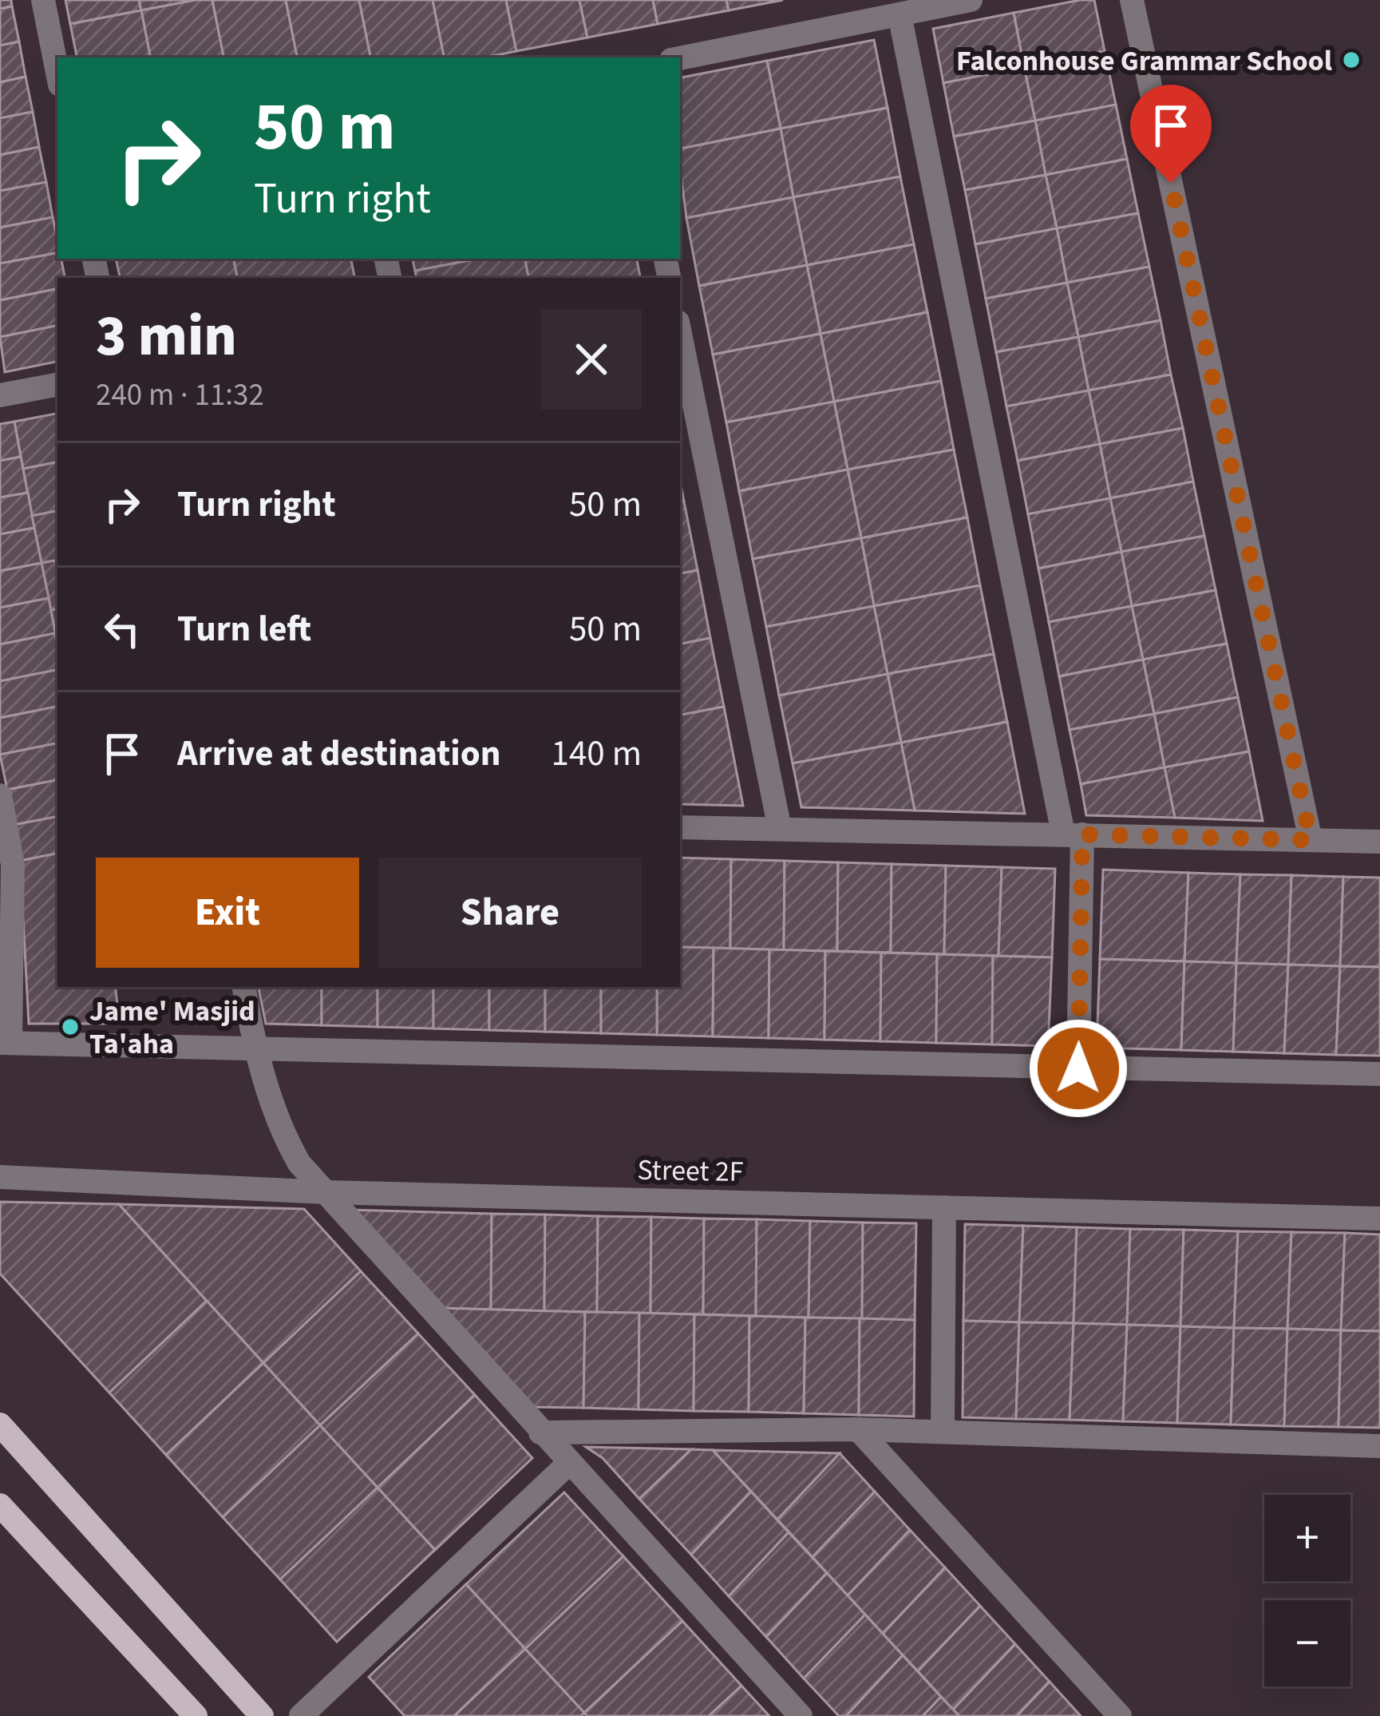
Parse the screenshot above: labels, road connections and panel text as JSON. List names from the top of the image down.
{
  "streets": {
    "street": ["Street 2F"]
  },
  "places": ["Falconhouse Grammar School", "Jame' Masjid Ta'aha"],
  "page": {
    "turn": ["50 m", "Turn right"],
    "heading": ["3 min", "240 m · 11:32"],
    "list": [
      {
        "name": "Turn right",
        "value": "50 m"
      },
      {
        "name": "Turn left",
        "value": "50 m"
      },
      {
        "name": "Arrive at destination",
        "value": "140 m"
      }
    ],
    "buttons": ["Exit", "Share"],
    "map_buttons": ["+", "−"]
  }
}
